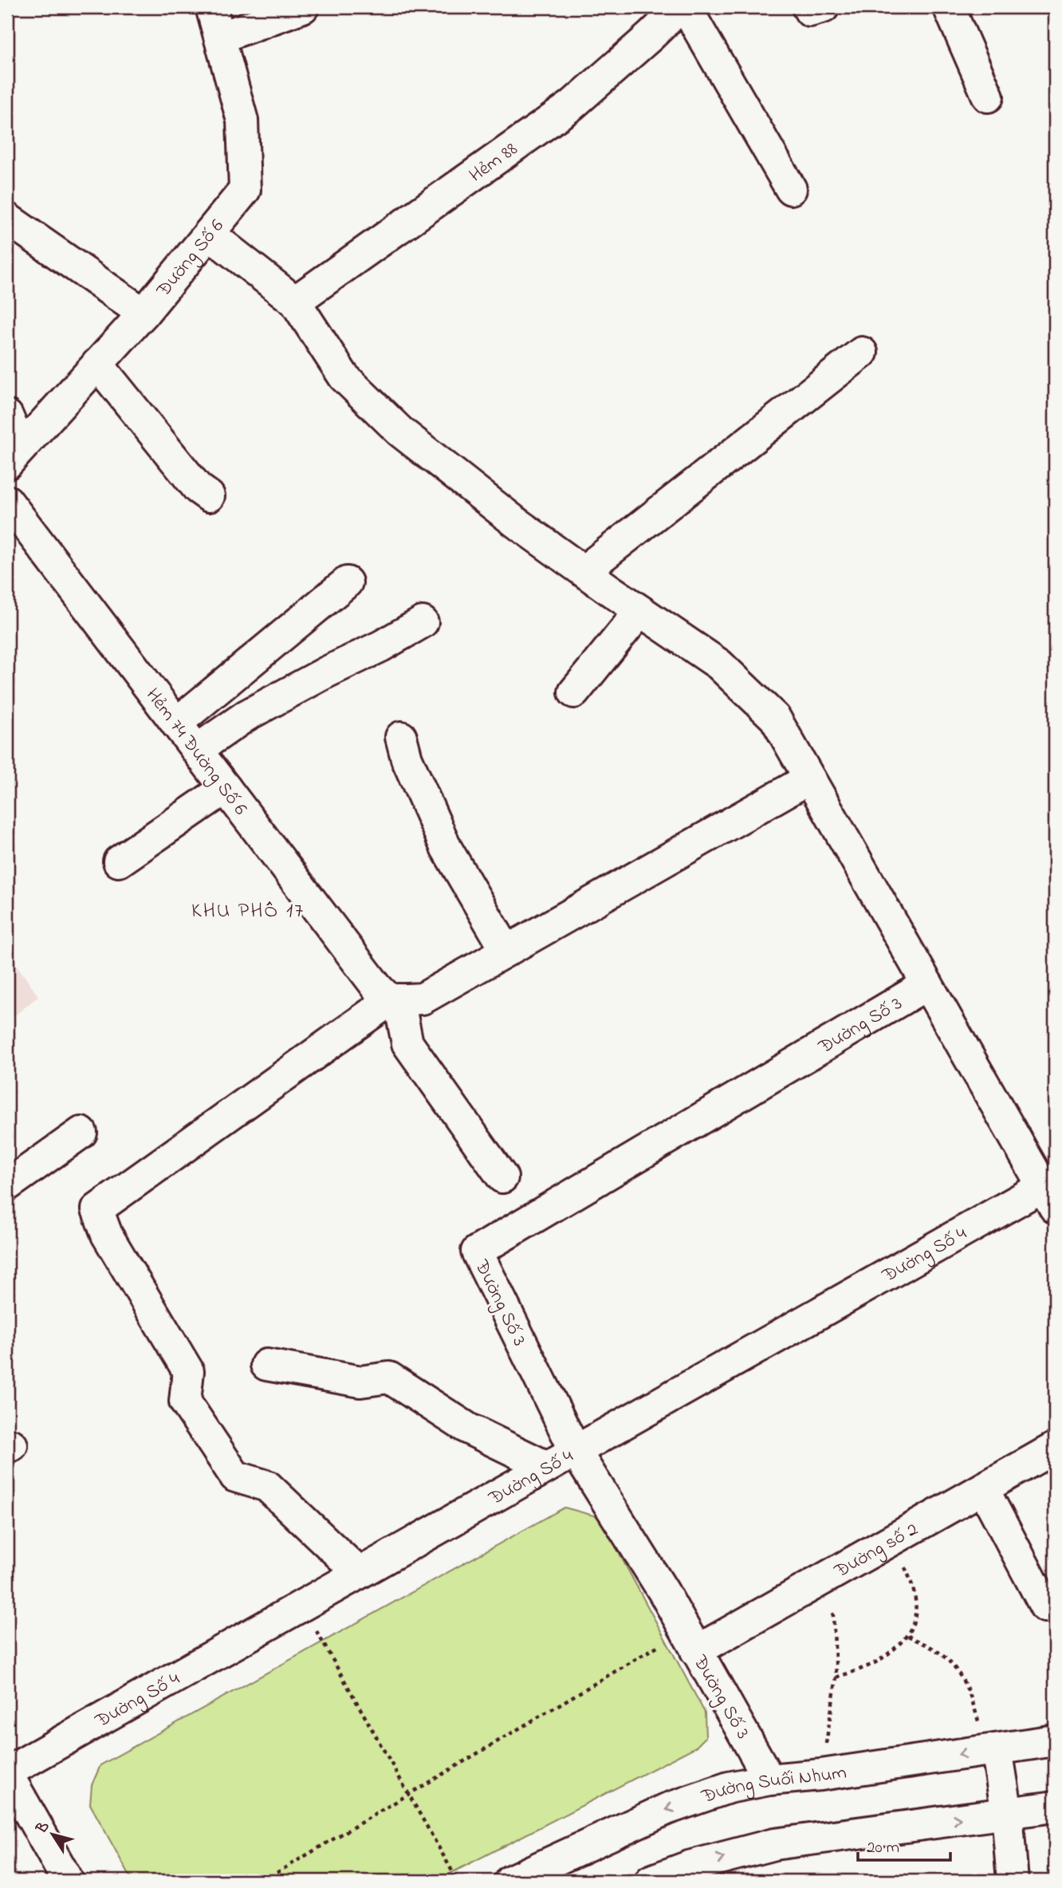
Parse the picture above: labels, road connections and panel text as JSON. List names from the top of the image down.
{
  "streets": {
    "street": [
      "Hẻm 88",
      "Đường Số 6",
      "Hẻm 74 Đường Số 6",
      "Đường Số 3",
      "Đường Số 4",
      "Đường số 2",
      "Đường Suối Nhum"
    ]
  },
  "crossings": [
    ["Đường Số 3", "Đường Số 4"],
    ["Đường Số 3", "Đường số 2"],
    ["Đường Số 3", "Đường Suối Nhum"]
  ],
  "districts": ["KHU PHỐ 17"],
  "scale_bar": "20 m",
  "north": "top left"
}
